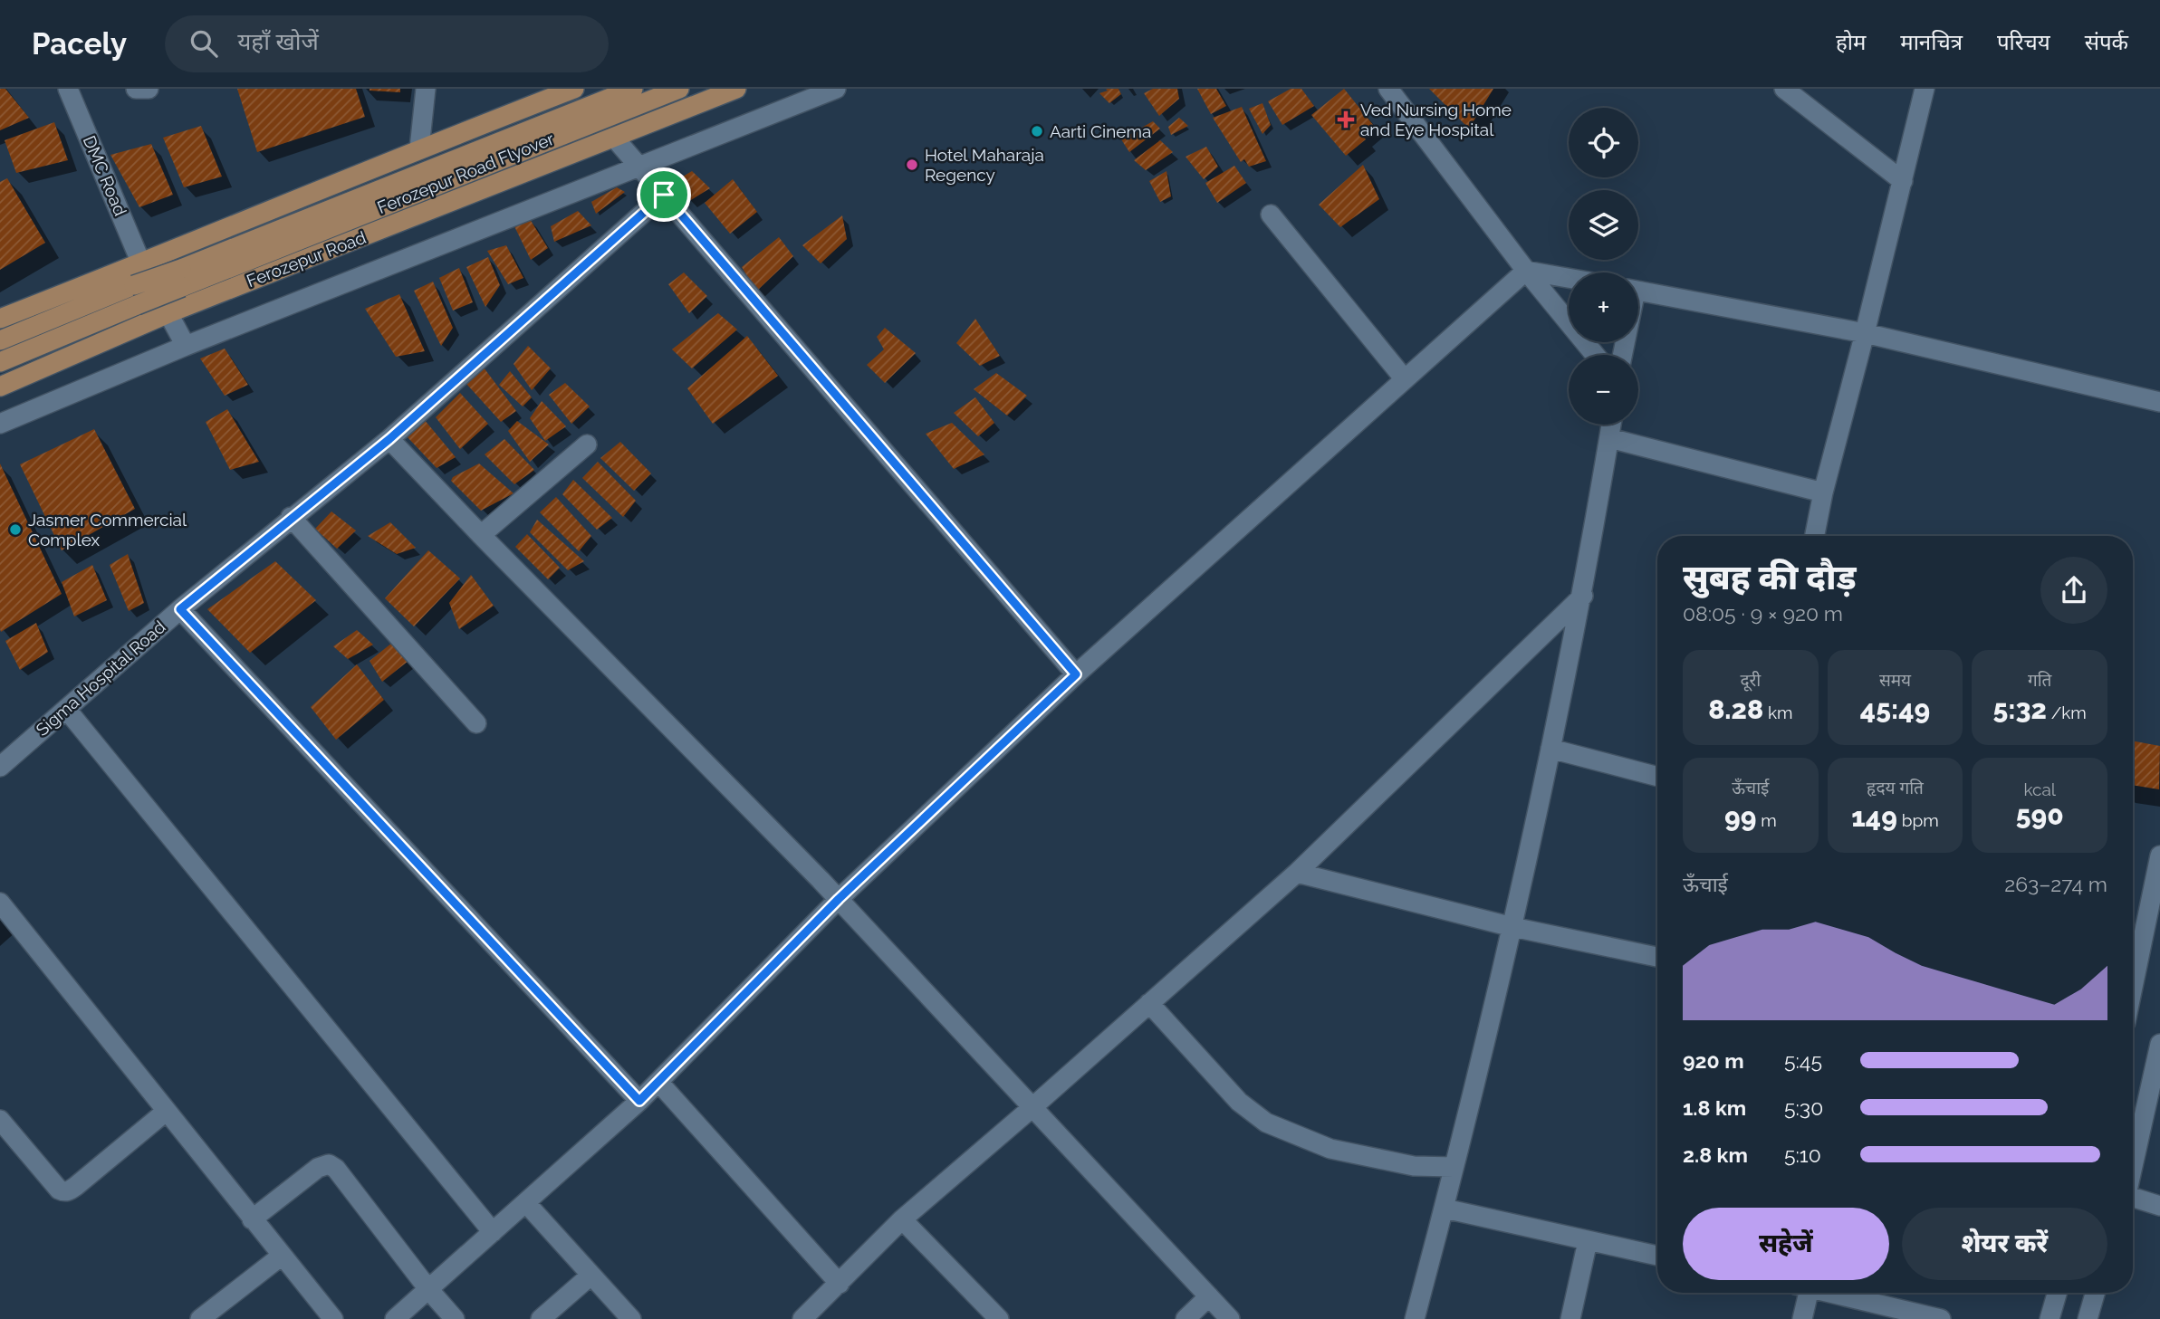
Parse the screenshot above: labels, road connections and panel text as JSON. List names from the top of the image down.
{
  "streets": {
    "main road": ["Ferozepur Road Flyover", "Ferozepur Road"],
    "street": ["DMC Road", "Sigma Hospital Road"]
  },
  "crossings": [
    ["DMC Road", "Ferozepur Road"]
  ],
  "places": {
    "health": ["Ved Nursing Home and Eye Hospital"],
    "other": ["Aarti Cinema", "Hotel Maharaja Regency", "Jasmer Commercial Complex"]
  },
  "page": {
    "header": "Pacely",
    "search": "यहाँ खोजें",
    "nav": [
      "होम",
      "मानचित्र",
      "परिचय",
      "संपर्क"
    ],
    "map_buttons": ["+", "−"],
    "heading": ["सुबह की दौड़", "08:05 · 9 × 920 m"],
    "stats": [
      ["दूरी", "8.28 km"],
      ["समय", "45:49"],
      ["गति", "5:32 /km"],
      ["ऊँचाई", "99 m"],
      ["हृदय गति", "149 bpm"],
      ["kcal", "590"]
    ],
    "chart": ["ऊँचाई", "263–274 m"],
    "list": [
      {
        "name": "920 m",
        "note": "5:45"
      },
      {
        "name": "1.8 km",
        "note": "5:30"
      },
      {
        "name": "2.8 km",
        "note": "5:10"
      }
    ],
    "buttons": ["सहेजें", "शेयर करें"]
  }
}
